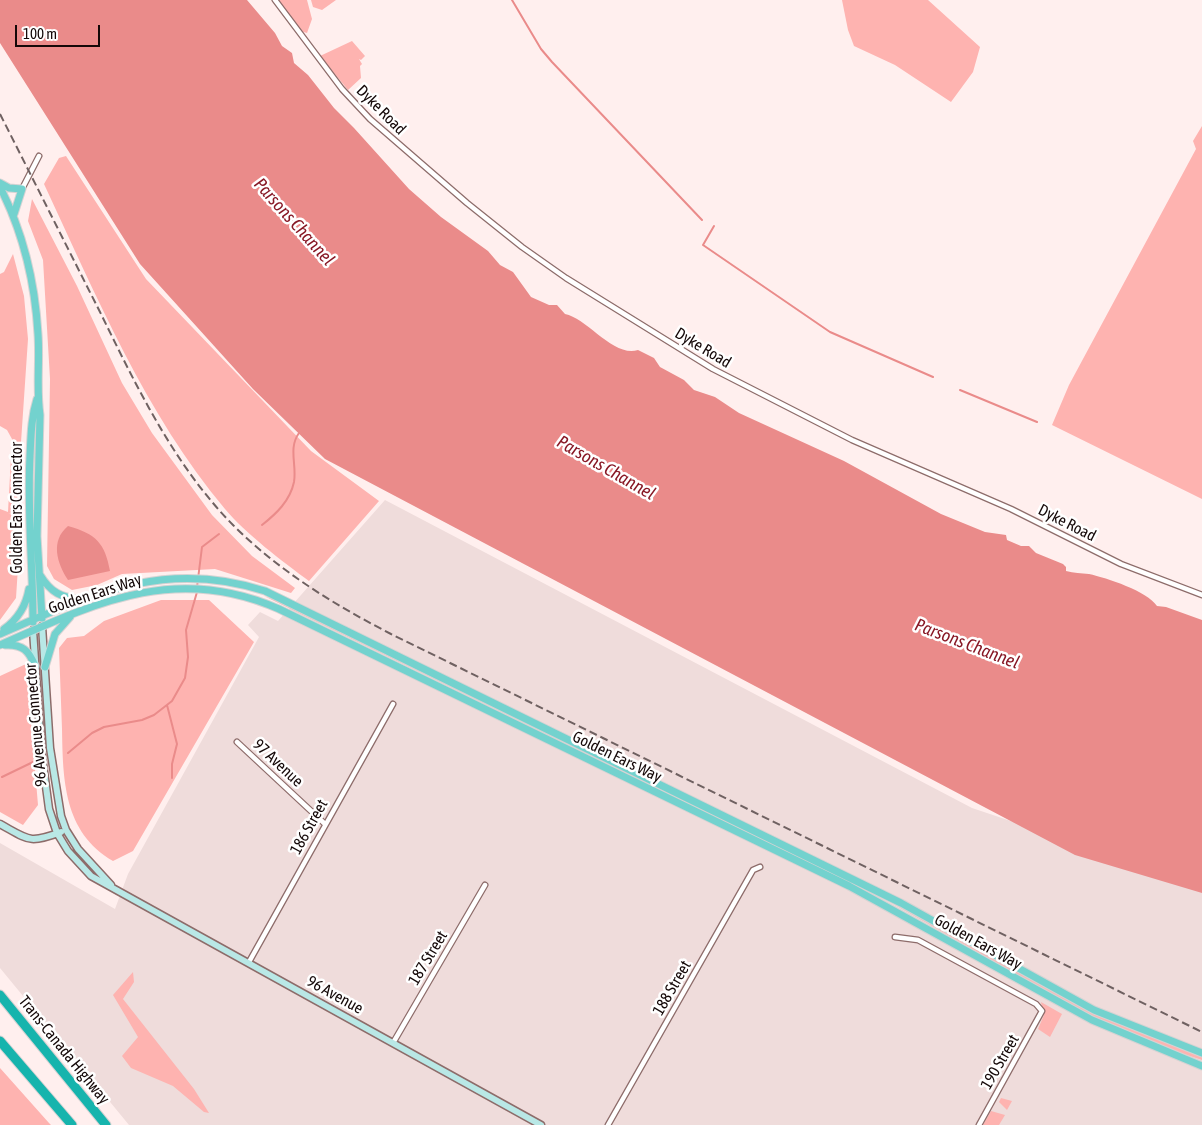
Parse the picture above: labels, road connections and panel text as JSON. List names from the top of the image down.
{
  "streets": {
    "highway": ["Trans-Canada Highway"],
    "main road": [
      "Golden Ears Connector",
      "Golden Ears Way",
      "96 Avenue Connector",
      "96 Avenue"
    ],
    "street": [
      "Dyke Road",
      "97 Avenue",
      "186 Street",
      "187 Street",
      "188 Street",
      "190 Street"
    ]
  },
  "crossings": [
    ["Golden Ears Connector", "Golden Ears Way"],
    ["Golden Ears Connector", "96 Avenue Connector"],
    ["Golden Ears Way", "96 Avenue Connector"],
    ["96 Avenue Connector", "96 Avenue"],
    ["97 Avenue", "186 Street"],
    ["186 Street", "96 Avenue"],
    ["187 Street", "96 Avenue"]
  ],
  "water": ["Parsons Channel"],
  "scale_bar": "100 m"
}
